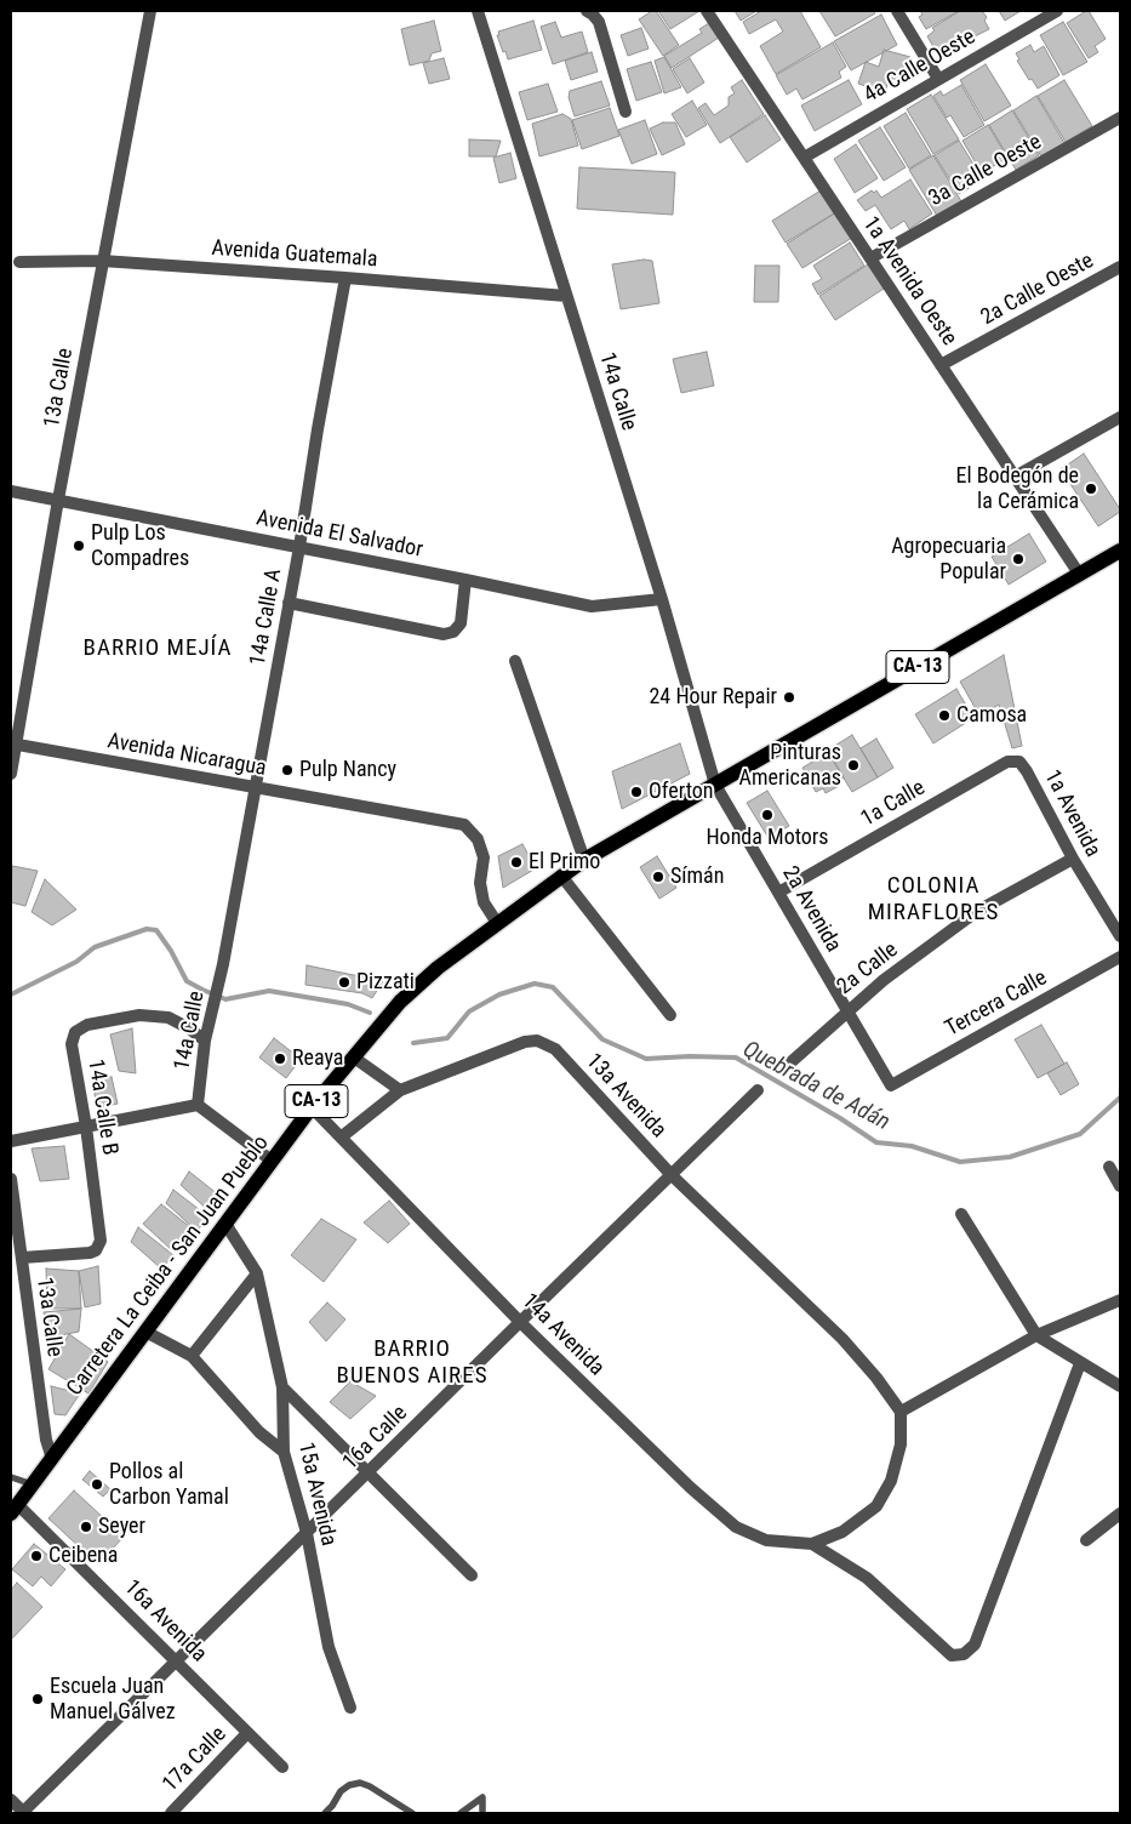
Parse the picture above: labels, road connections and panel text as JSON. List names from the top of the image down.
{
  "streets": {
    "main road": ["CA-13", "Carretera La Ceiba - San Juan Pueblo"],
    "street": [
      "4a Calle Oeste",
      "3a Calle Oeste",
      "Avenida Guatemala",
      "1a Avenida Oeste",
      "2a Calle Oeste",
      "13a Calle",
      "14a Calle",
      "Avenida El Salvador",
      "14a Calle A",
      "Avenida Nicaragua",
      "1a Calle",
      "1a Avenida",
      "2a Avenida",
      "2a Calle",
      "Tercera Calle",
      "13a Avenida",
      "14a Calle B",
      "14a Avenida",
      "16a Calle",
      "15a Avenida",
      "16a Avenida",
      "17a Calle"
    ]
  },
  "crossings": [
    ["4a Calle Oeste", "1a Avenida Oeste"],
    ["3a Calle Oeste", "1a Avenida Oeste"],
    ["Avenida Guatemala", "13a Calle"],
    ["Avenida Guatemala", "14a Calle"],
    ["Avenida Guatemala", "14a Calle A"],
    ["1a Avenida Oeste", "2a Calle Oeste"],
    ["1a Avenida Oeste", "Carretera La Ceiba - San Juan Pueblo"],
    ["13a Calle", "Avenida El Salvador"],
    ["13a Calle", "Avenida Nicaragua"],
    ["13a Calle", "14a Calle B"],
    ["13a Calle", "Carretera La Ceiba - San Juan Pueblo"],
    ["14a Calle", "Avenida El Salvador"],
    ["14a Calle", "14a Calle A"],
    ["14a Calle", "2a Avenida"],
    ["14a Calle", "14a Calle B"],
    ["14a Calle", "Carretera La Ceiba - San Juan Pueblo"],
    ["Avenida El Salvador", "14a Calle A"],
    ["14a Calle A", "Avenida Nicaragua"],
    ["Avenida Nicaragua", "Carretera La Ceiba - San Juan Pueblo"],
    ["1a Calle", "1a Avenida"],
    ["1a Calle", "2a Avenida"],
    ["1a Avenida", "2a Calle"],
    ["2a Avenida", "2a Calle"],
    ["2a Avenida", "Tercera Calle"],
    ["2a Avenida", "Carretera La Ceiba - San Juan Pueblo"],
    ["13a Avenida", "14a Avenida"],
    ["13a Avenida", "16a Calle"],
    ["Carretera La Ceiba - San Juan Pueblo", "14a Avenida"],
    ["Carretera La Ceiba - San Juan Pueblo", "15a Avenida"],
    ["Carretera La Ceiba - San Juan Pueblo", "16a Avenida"],
    ["14a Avenida", "16a Calle"],
    ["16a Calle", "15a Avenida"],
    ["16a Calle", "16a Avenida"],
    ["16a Avenida", "17a Calle"]
  ],
  "districts": ["BARRIO MEJÍA", "COLONIA MIRAFLORES", "BARRIO BUENOS AIRES"],
  "water": ["Quebrada de Adán"],
  "places": [
    "El Bodegón de la Cerámica",
    "Pulp Los Compadres",
    "Agropecuaria Popular",
    "24 Hour Repair",
    "Camosa",
    "Pinturas Americanas",
    "Pulp Nancy",
    "Oferton",
    "Honda Motors",
    "El Primo",
    "Símán",
    "Pizzati",
    "Reaya",
    "Pollos al Carbon Yamal",
    "Seyer",
    "Ceibena",
    "Escuela Juan Manuel Gálvez"
  ]
}
